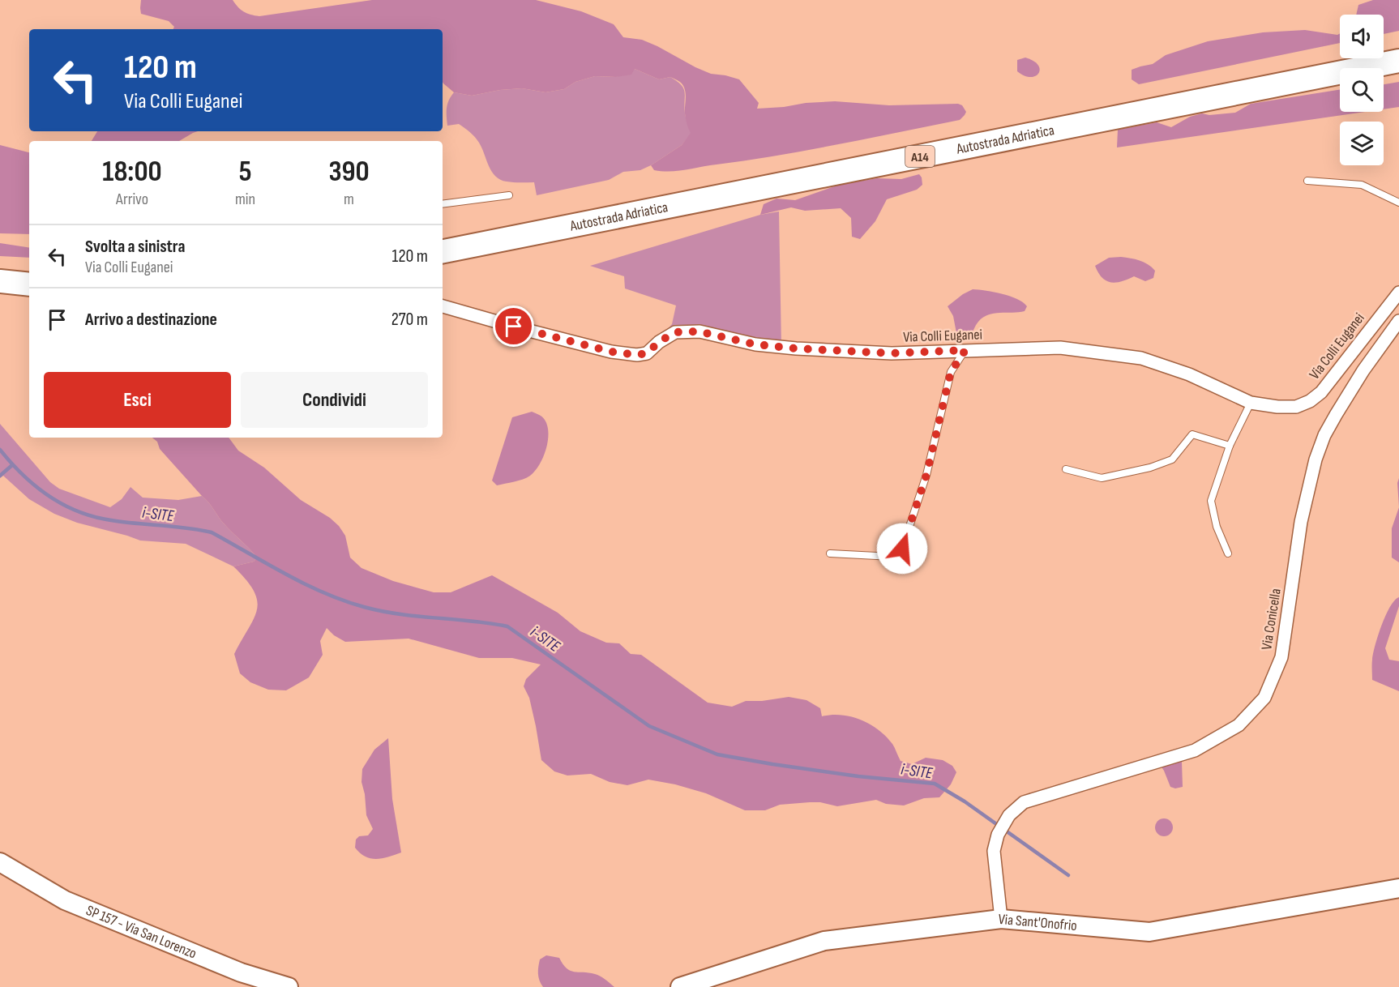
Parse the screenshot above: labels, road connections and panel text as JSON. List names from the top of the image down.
{
  "streets": {
    "highway": ["Autostrada Adriatica", "A14"],
    "street": [
      "Via Colli Euganei",
      "Via Conicella",
      "Via Sant'Onofrio",
      "SP 157 - Via San Lorenzo"
    ]
  },
  "crossings": [
    ["Via Conicella", "Via Sant'Onofrio"]
  ],
  "water": ["i-SITE"],
  "page": {
    "turn": ["120 m", "Via Colli Euganei"],
    "eta": [
      "18:00",
      "Arrivo",
      "5",
      "min",
      "390",
      "m"
    ],
    "list": [
      {
        "name": "Svolta a sinistra",
        "note": "Via Colli Euganei",
        "value": "120 m"
      },
      {
        "name": "Arrivo a destinazione",
        "value": "270 m"
      }
    ],
    "buttons": ["Esci", "Condividi"]
  }
}
